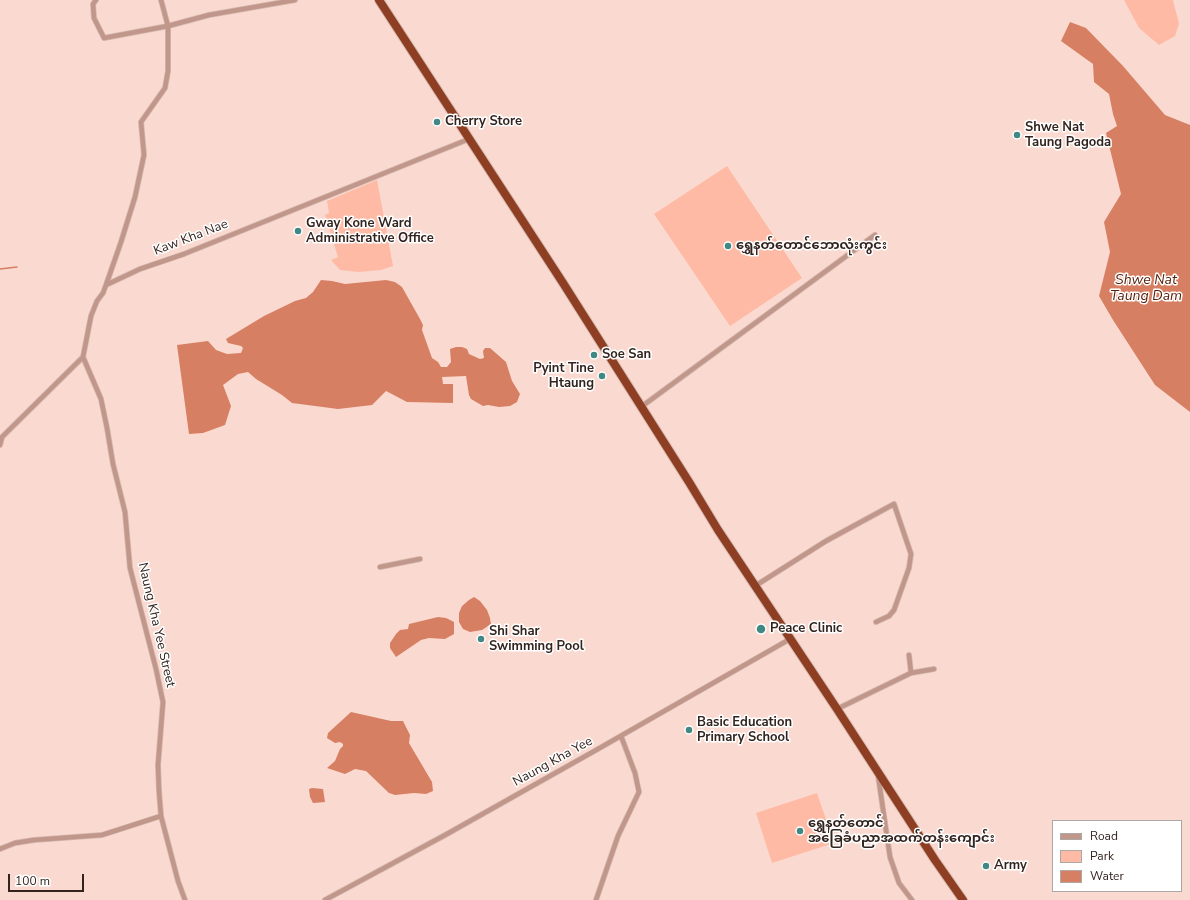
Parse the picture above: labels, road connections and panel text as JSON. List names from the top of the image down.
{
  "streets": {
    "street": ["Kaw Kha Nae", "Naung Kha Yee Street", "Naung Kha Yee"]
  },
  "water": ["Shwe Nat Taung Dam"],
  "places": [
    "Cherry Store",
    "Shwe Nat Taung Pagoda",
    "Gway Kone Ward Administrative Office",
    "ရွှေနတ်တောင်ဘောလုံးကွင်း",
    "Soe San",
    "Pyint Tine Htaung",
    "Peace Clinic",
    "Shi Shar Swimming Pool",
    "Basic Education Primary School",
    "ရွှေနတ်တောင် အခြေခံပညာအထက်တန်းကျောင်း",
    "Army"
  ],
  "legend": ["Road", "Park", "Water"],
  "scale_bar": "100 m"
}
